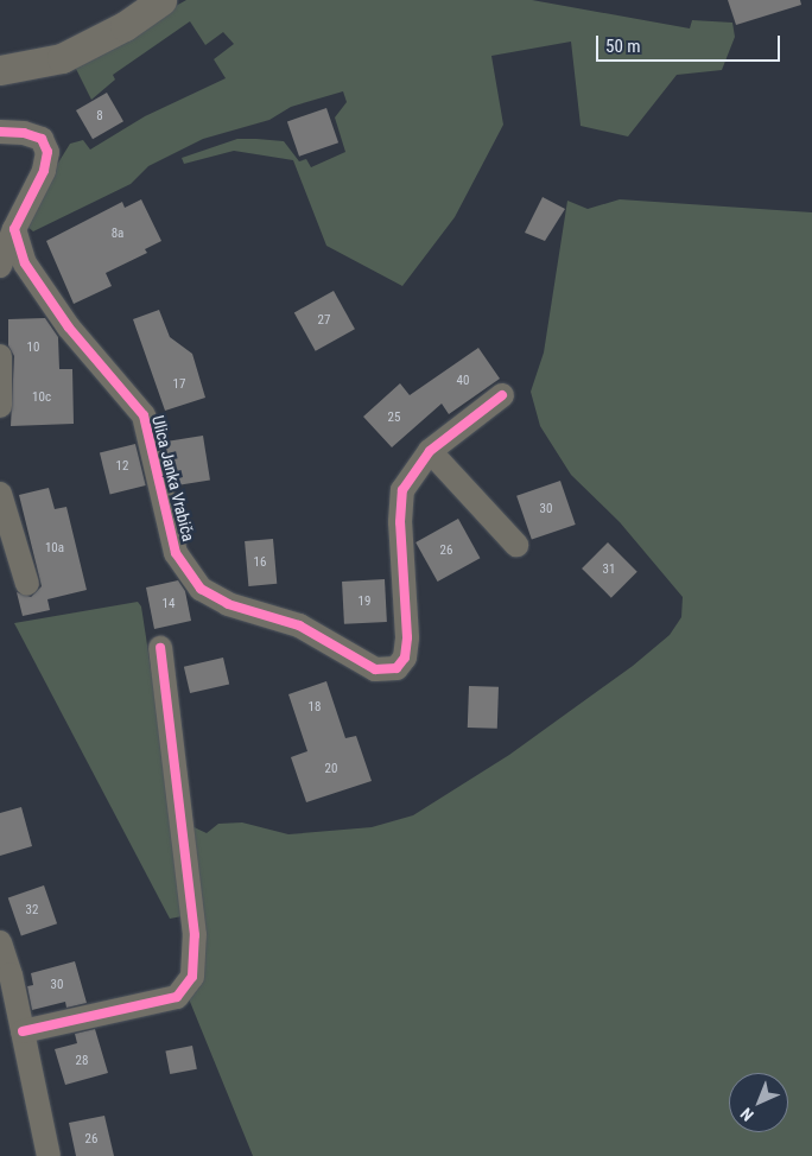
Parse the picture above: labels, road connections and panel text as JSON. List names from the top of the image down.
{
  "streets": {
    "street": ["Ulica Janka Vrabiča"]
  },
  "house_numbers": [
    "8",
    "8a",
    "27",
    "10",
    "40",
    "17",
    "10c",
    "25",
    "12",
    "30",
    "10a",
    "26",
    "16",
    "31",
    "19",
    "14",
    "18",
    "20",
    "32",
    "30",
    "28",
    "26"
  ],
  "scale_bar": "50 m",
  "north": "bottom left"
}
